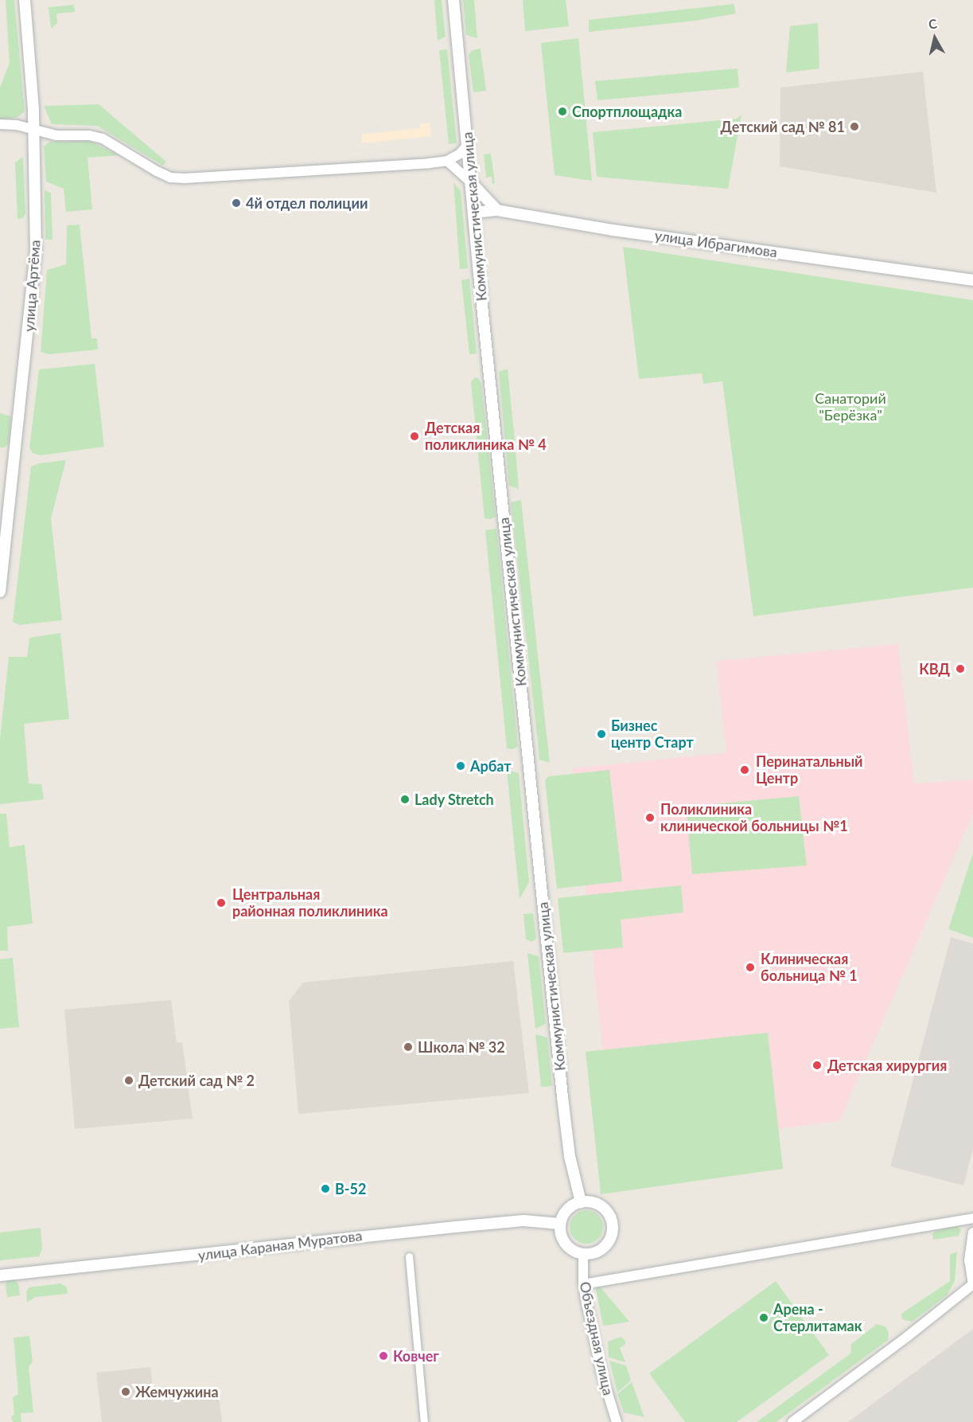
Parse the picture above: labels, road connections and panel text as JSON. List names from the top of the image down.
{
  "streets": {
    "main road": [
      "Коммунистическая улица",
      "улица Ибрагимова",
      "улица Артёма",
      "улица Караная Муратова"
    ],
    "street": ["Объездная улица"]
  },
  "crossings": [
    ["Коммунистическая улица", "улица Ибрагимова"],
    ["Коммунистическая улица", "улица Караная Муратова"],
    ["Коммунистическая улица", "Объездная улица"],
    ["улица Караная Муратова", "Объездная улица"]
  ],
  "parks": ["Санаторий \"Берёзка\""],
  "places": [
    "Спортплощадка",
    "Детский сад № 81",
    "4й отдел полиции",
    "Детская поликлиника № 4",
    "КВД",
    "Бизнес центр Старт",
    "Арбат",
    "Перинатальный Центр",
    "Lady Stretch",
    "Поликлиника клинической больницы №1",
    "Центральная районная поликлиника",
    "Клиническая больница № 1",
    "Школа № 32",
    "Детская хирургия",
    "Детский сад № 2",
    "B-52",
    "Арена - Стерлитамак",
    "Ковчег",
    "Жемчужина"
  ],
  "north": "top"
}
